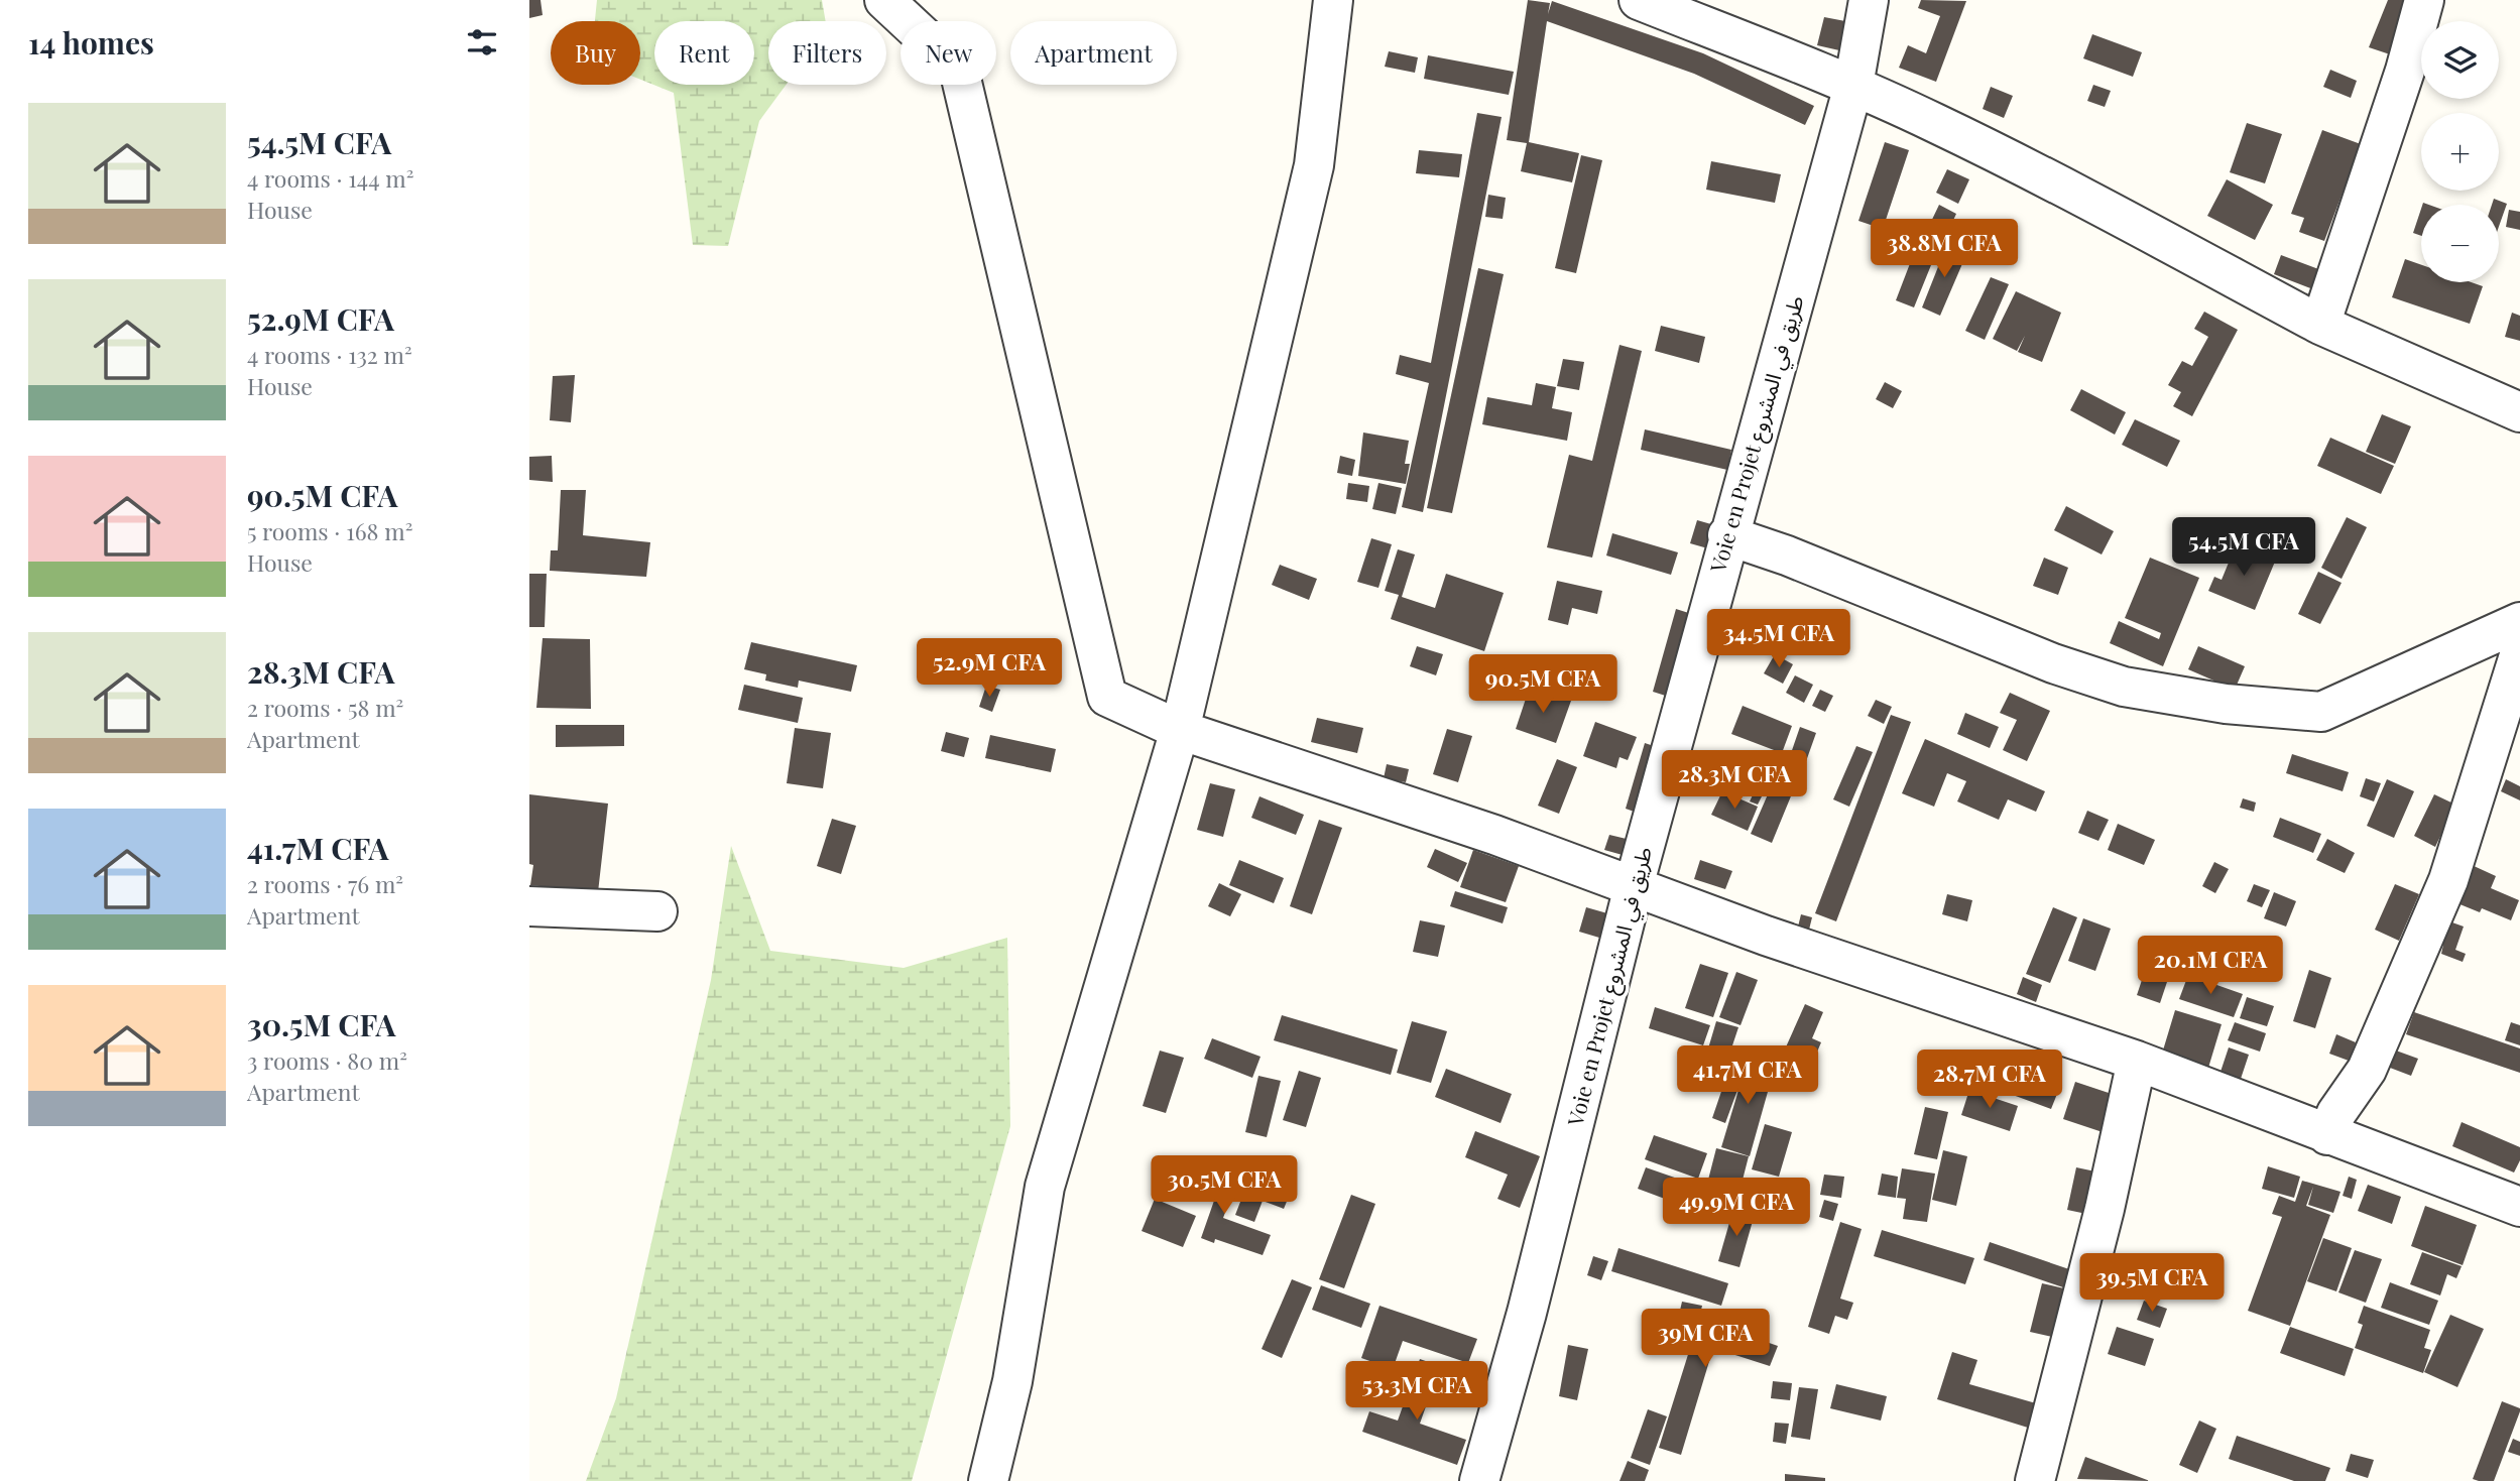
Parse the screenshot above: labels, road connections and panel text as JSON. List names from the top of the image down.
{
  "streets": {
    "street": ["Voie en Projet طريق في المشروع"]
  },
  "page": {
    "heading": "14 homes",
    "map_buttons": ["+", "−"],
    "chip": [
      "Buy",
      "Rent",
      "Filters",
      "New",
      "Apartment"
    ],
    "list": [
      {
        "name": "54.5M CFA",
        "note": "4 rooms · 144 m² · House"
      },
      {
        "name": "52.9M CFA",
        "note": "4 rooms · 132 m² · House"
      },
      {
        "name": "90.5M CFA",
        "note": "5 rooms · 168 m² · House"
      },
      {
        "name": "28.3M CFA",
        "note": "2 rooms · 58 m² · Apartment"
      },
      {
        "name": "41.7M CFA",
        "note": "2 rooms · 76 m² · Apartment"
      },
      {
        "name": "30.5M CFA",
        "note": "3 rooms · 80 m² · Apartment"
      }
    ],
    "price": [
      "38.8M CFA",
      "54.5M CFA",
      "34.5M CFA",
      "52.9M CFA",
      "90.5M CFA",
      "28.3M CFA",
      "20.1M CFA",
      "41.7M CFA",
      "28.7M CFA",
      "30.5M CFA",
      "49.9M CFA",
      "39.5M CFA",
      "39M CFA",
      "53.3M CFA"
    ]
  }
}
